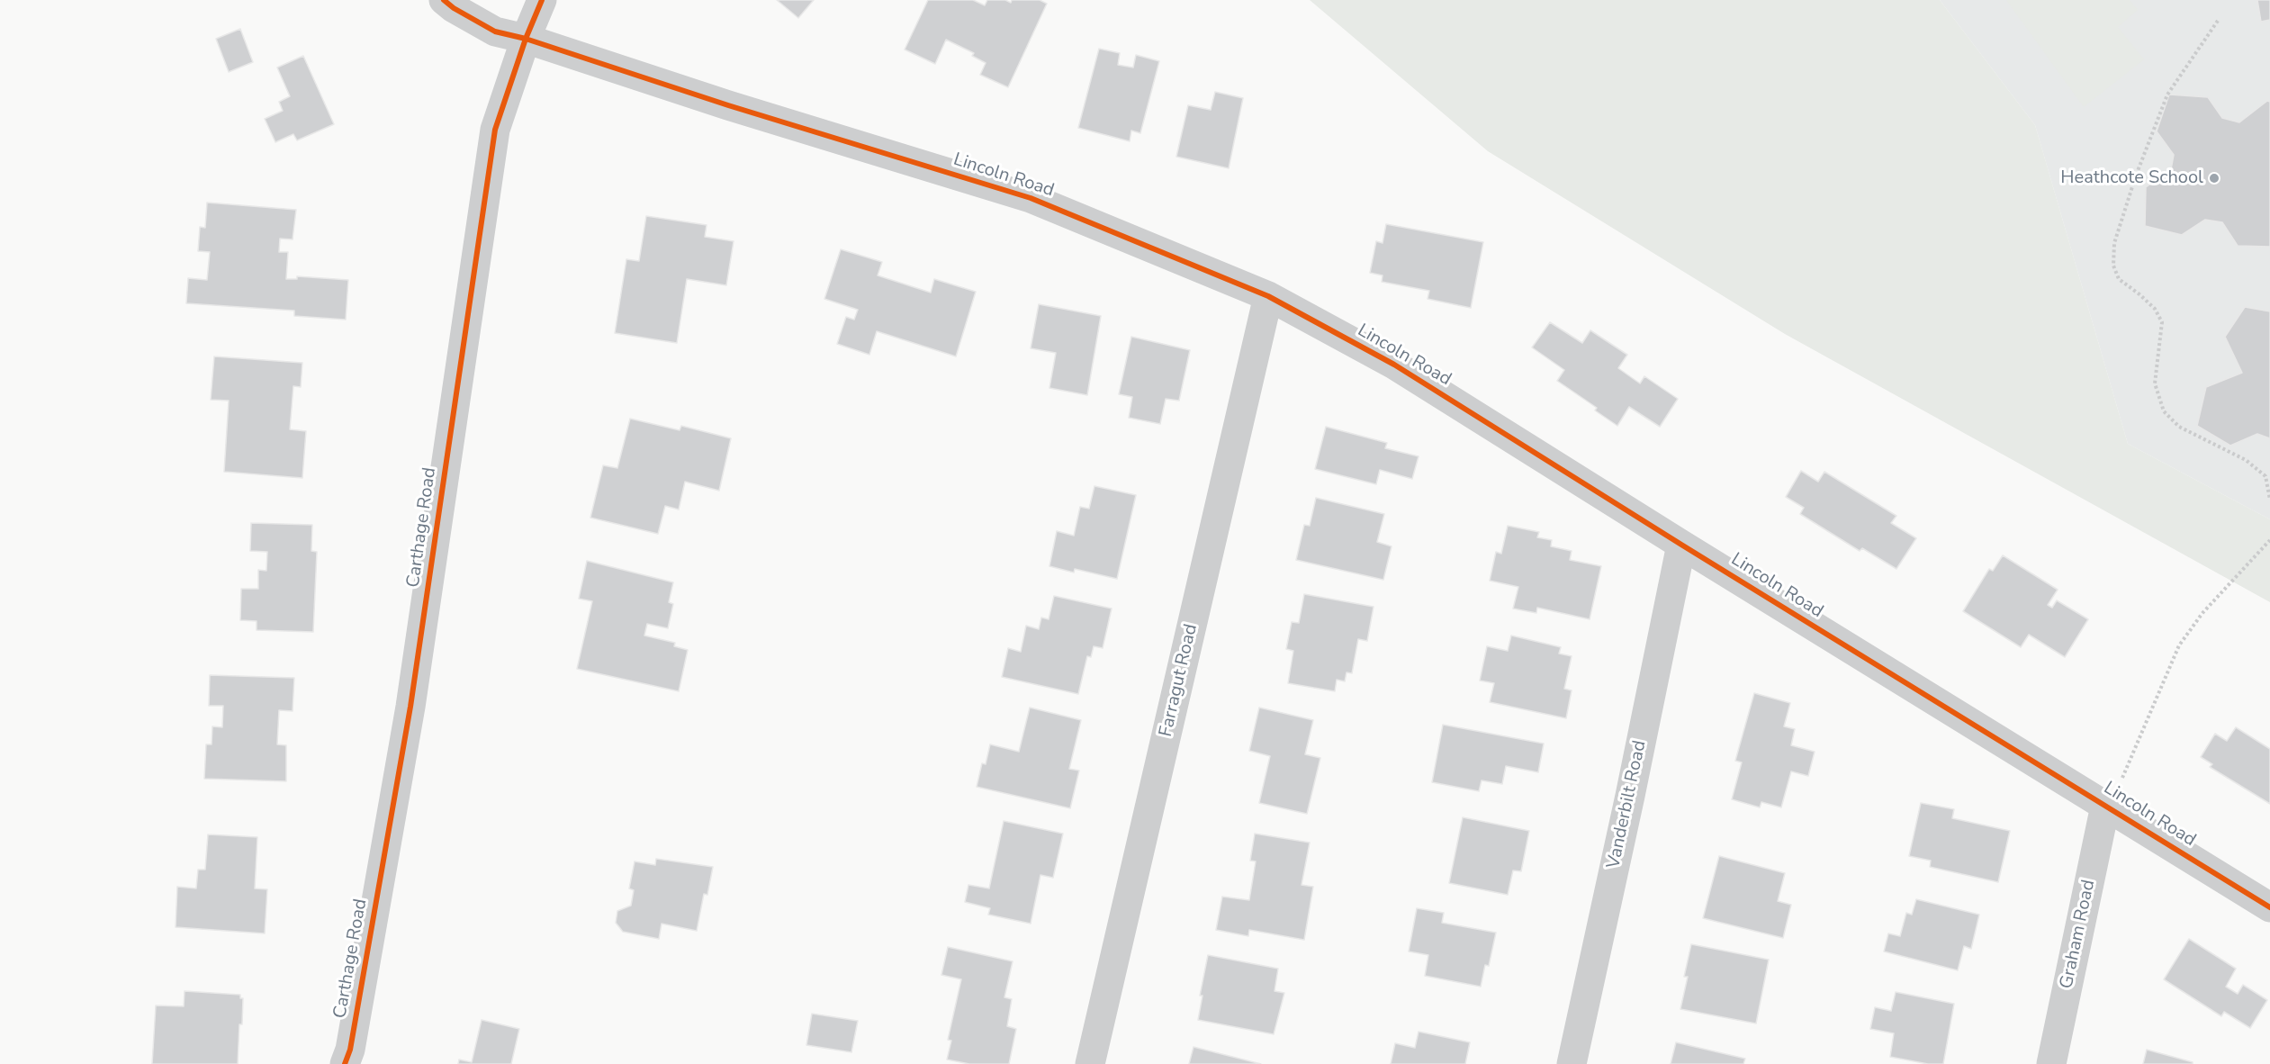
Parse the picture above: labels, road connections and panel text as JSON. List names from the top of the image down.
{
  "streets": {
    "street": [
      "Lincoln Road",
      "Carthage Road",
      "Farragut Road",
      "Vanderbilt Road",
      "Graham Road"
    ]
  },
  "crossings": [
    ["Lincoln Road", "Carthage Road"],
    ["Lincoln Road", "Farragut Road"],
    ["Lincoln Road", "Vanderbilt Road"],
    ["Lincoln Road", "Graham Road"]
  ],
  "places": ["Heathcote School"]
}
